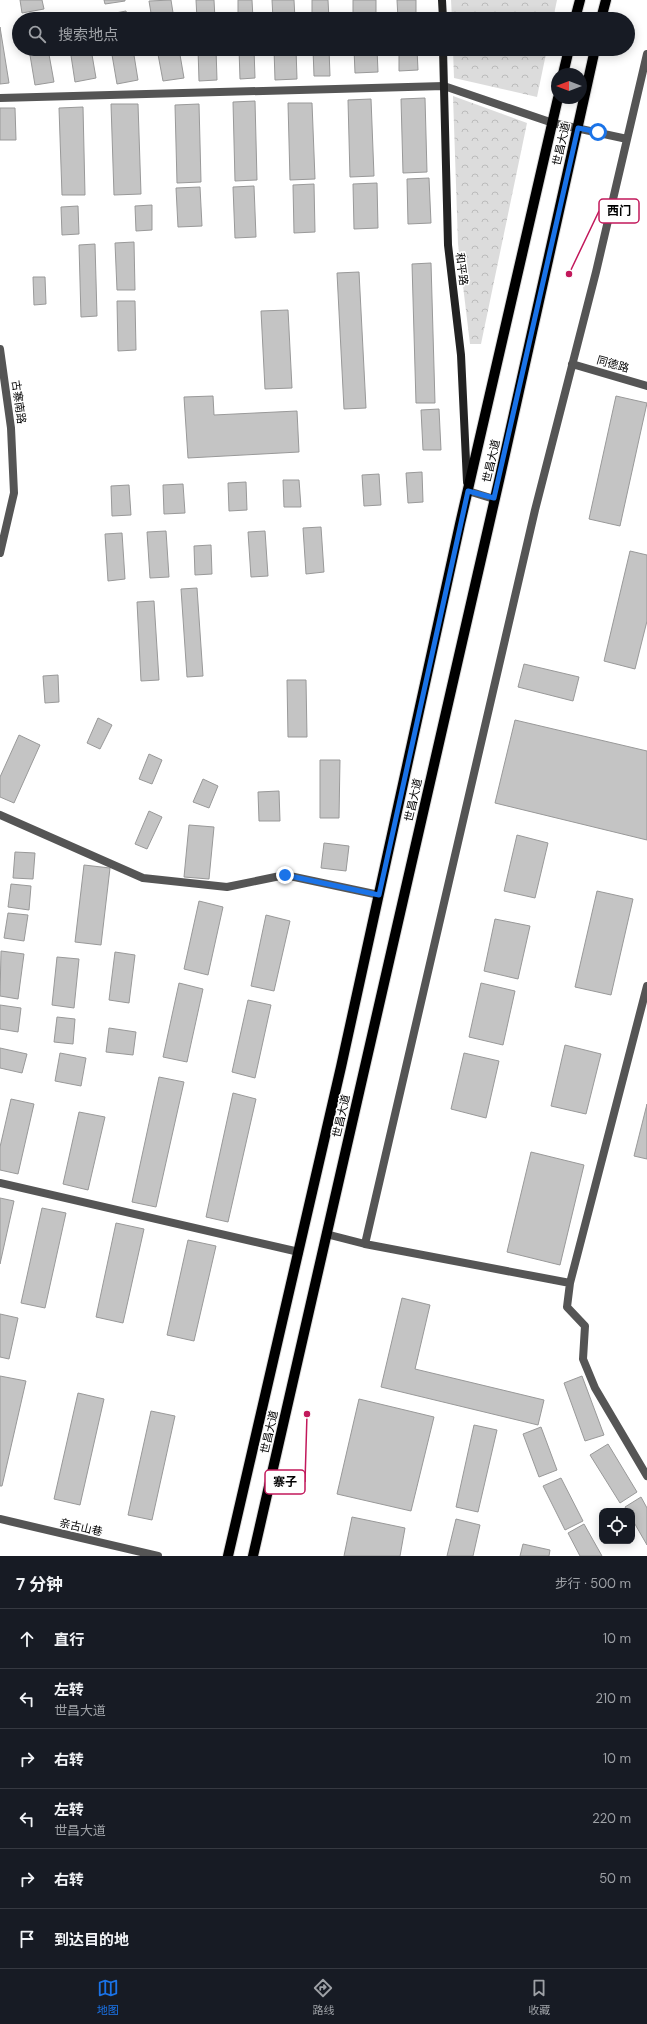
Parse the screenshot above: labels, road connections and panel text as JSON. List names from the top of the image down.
{
  "streets": {
    "main road": ["世昌大道"],
    "street": [
      "和平路",
      "同德路",
      "古寨南路",
      "亲古山巷"
    ]
  },
  "crossings": [
    ["世昌大道", "和平路"]
  ],
  "places": ["西门", "寨子"],
  "north": "left",
  "page": {
    "search": "搜索地点",
    "heading": ["7 分钟", "步行 · 500 m"],
    "list": [
      ["直行", "10 m"],
      ["左转", "世昌大道", "210 m"],
      ["右转", "10 m"],
      ["左转", "世昌大道", "220 m"],
      ["右转", "50 m"],
      "到达目的地"
    ],
    "nav": ["地图", "路线", "收藏"]
  }
}
